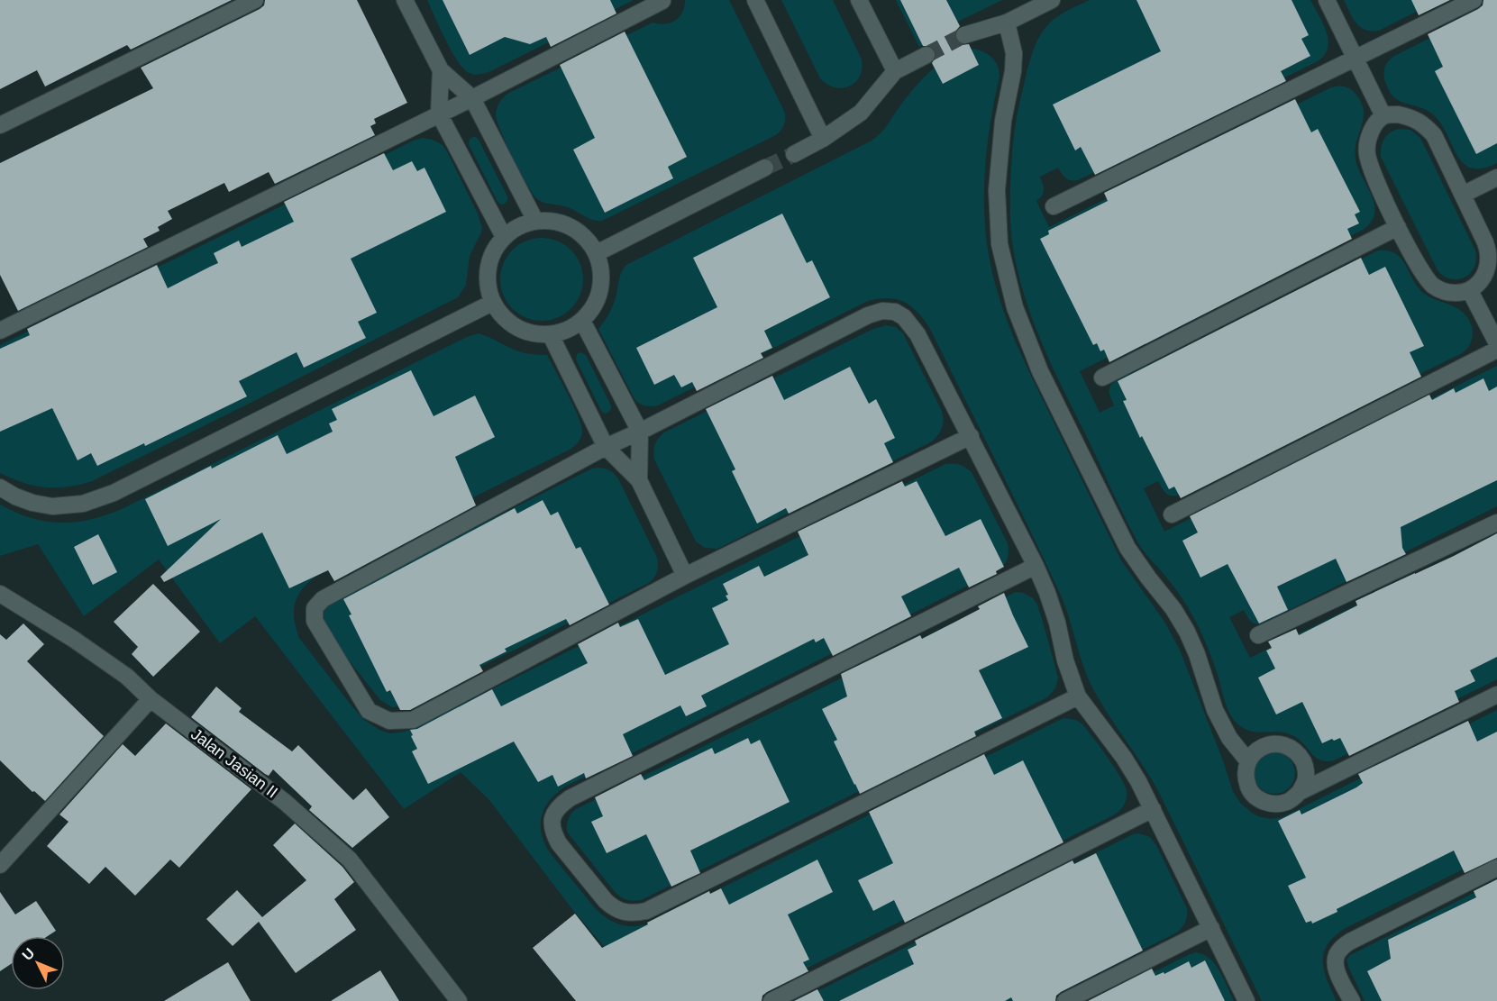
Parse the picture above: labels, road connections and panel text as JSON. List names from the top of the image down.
{
  "streets": {
    "street": ["Jalan Jasian II"]
  },
  "north": "top left"
}
